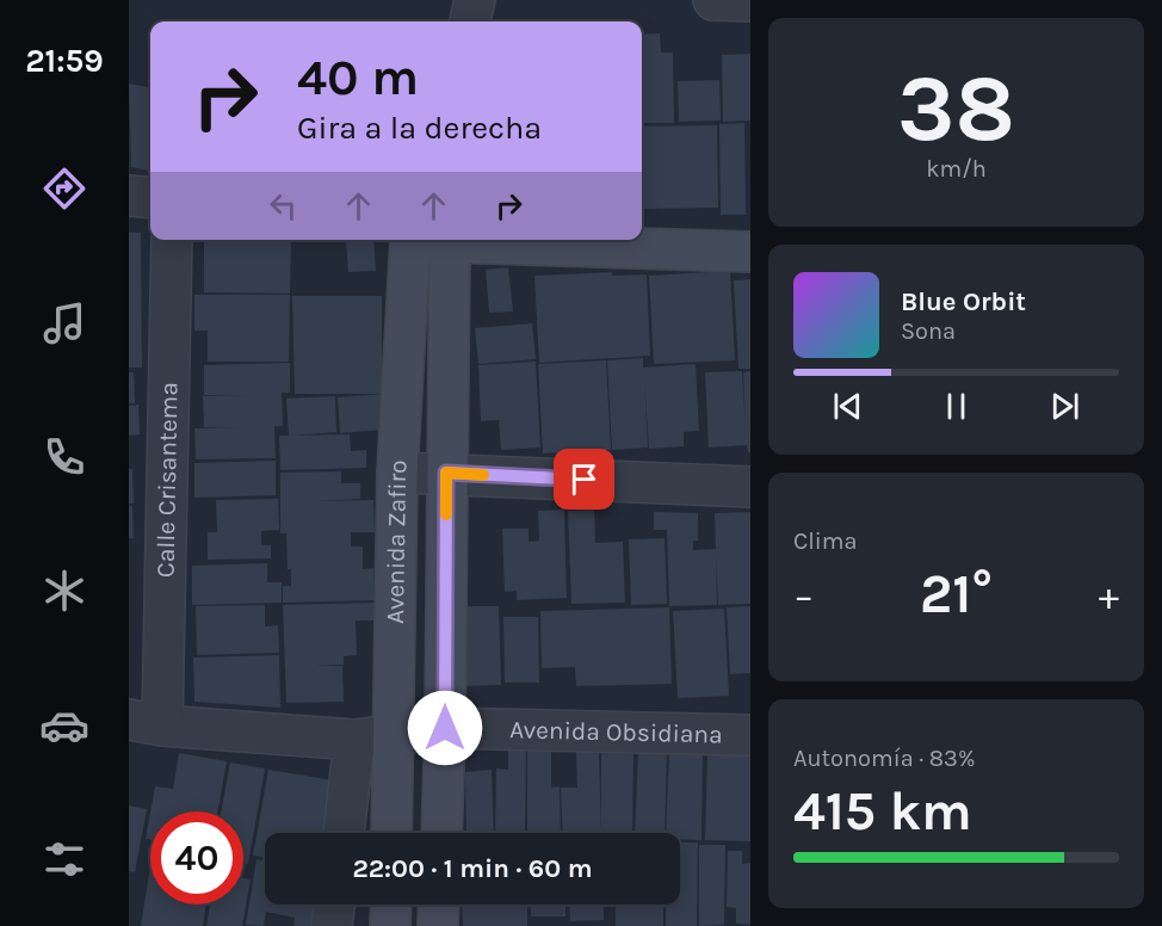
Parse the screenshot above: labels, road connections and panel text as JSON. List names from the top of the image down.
{
  "streets": {
    "street": ["Calle Crisantema", "Avenida Zafiro", "Avenida Obsidiana"]
  },
  "crossings": [
    ["Calle Crisantema", "Avenida Obsidiana"],
    ["Avenida Zafiro", "Avenida Obsidiana"]
  ],
  "page": {
    "tabs": "21:59",
    "tile": [
      ["38", "km/h"],
      "Clima",
      ["Autonomía · 83%", "415 km"]
    ],
    "turn": ["40 m", "Gira a la derecha"],
    "song": ["Blue Orbit", "Sona"],
    "heat": ["−", "21°", "+"],
    "limit": "40",
    "trip": "22:00 · 1 min · 60 m"
  }
}
